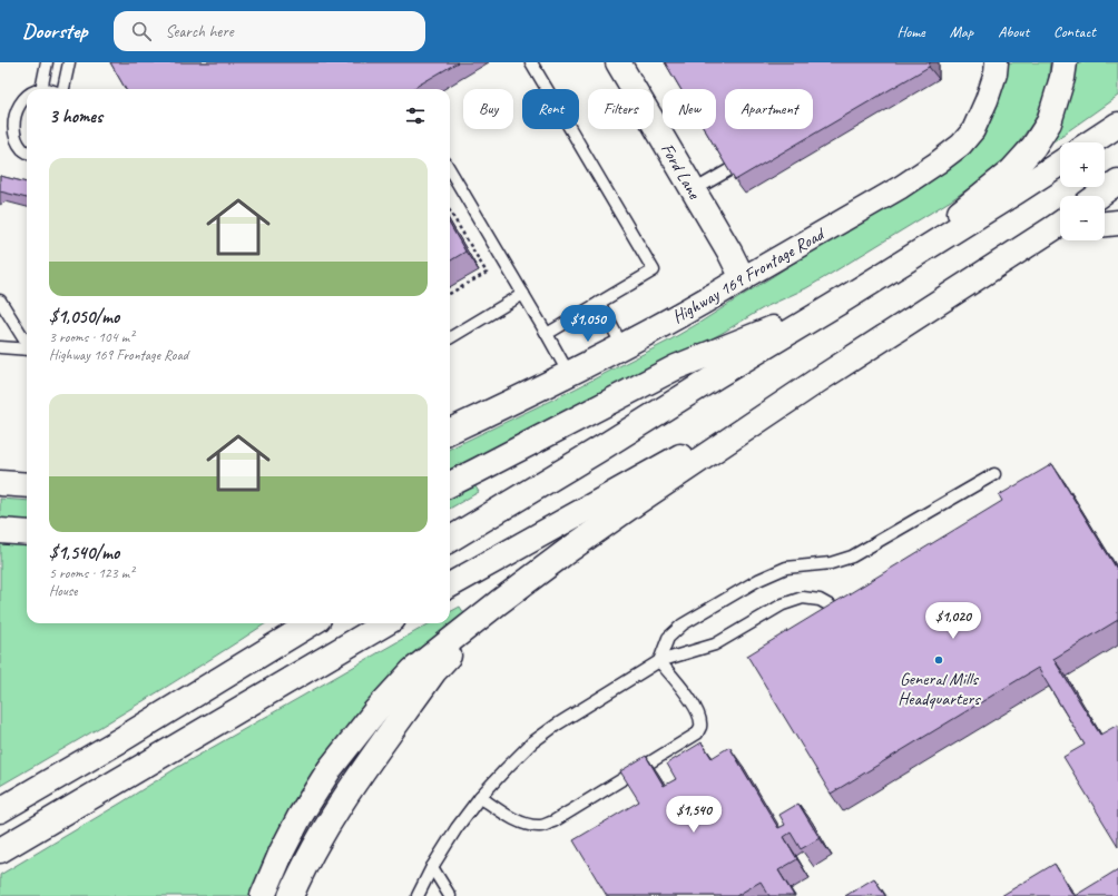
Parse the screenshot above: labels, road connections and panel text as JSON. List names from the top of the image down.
{
  "streets": {
    "main road": ["Ford Lane", "Highway 169 Frontage Road"]
  },
  "crossings": [
    ["Ford Lane", "Highway 169 Frontage Road"]
  ],
  "places": ["General Mills Headquarters"],
  "page": {
    "header": "Doorstep",
    "search": "Search here",
    "nav": [
      "Home",
      "Map",
      "About",
      "Contact"
    ],
    "chip": [
      "Buy",
      "Rent",
      "Filters",
      "New",
      "Apartment"
    ],
    "heading": "3 homes",
    "map_buttons": ["+", "−"],
    "list": [
      {
        "name": "$1,050/mo",
        "note": "3 rooms · 104 m² · Highway 169 Frontage Road"
      },
      {
        "name": "$1,540/mo",
        "note": "5 rooms · 123 m² · House"
      }
    ],
    "price": ["$1,050", "$1,020", "$1,540"]
  }
}
